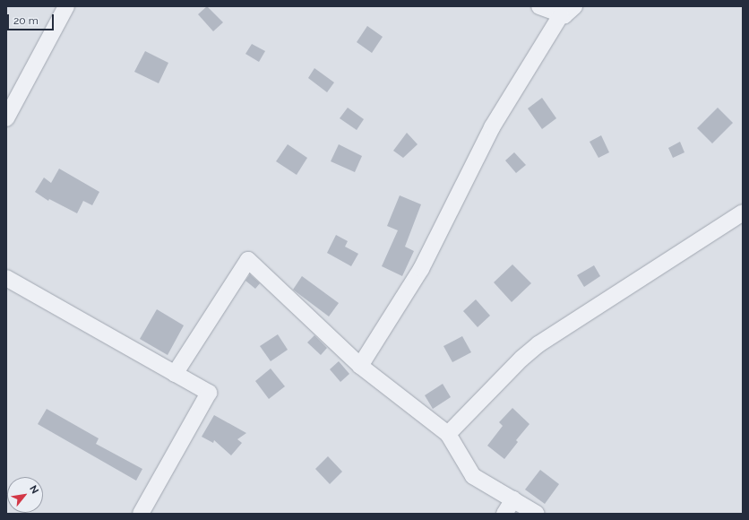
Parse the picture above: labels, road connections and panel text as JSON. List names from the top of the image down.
{
  "scale_bar": "20 m",
  "north": "top right"
}
